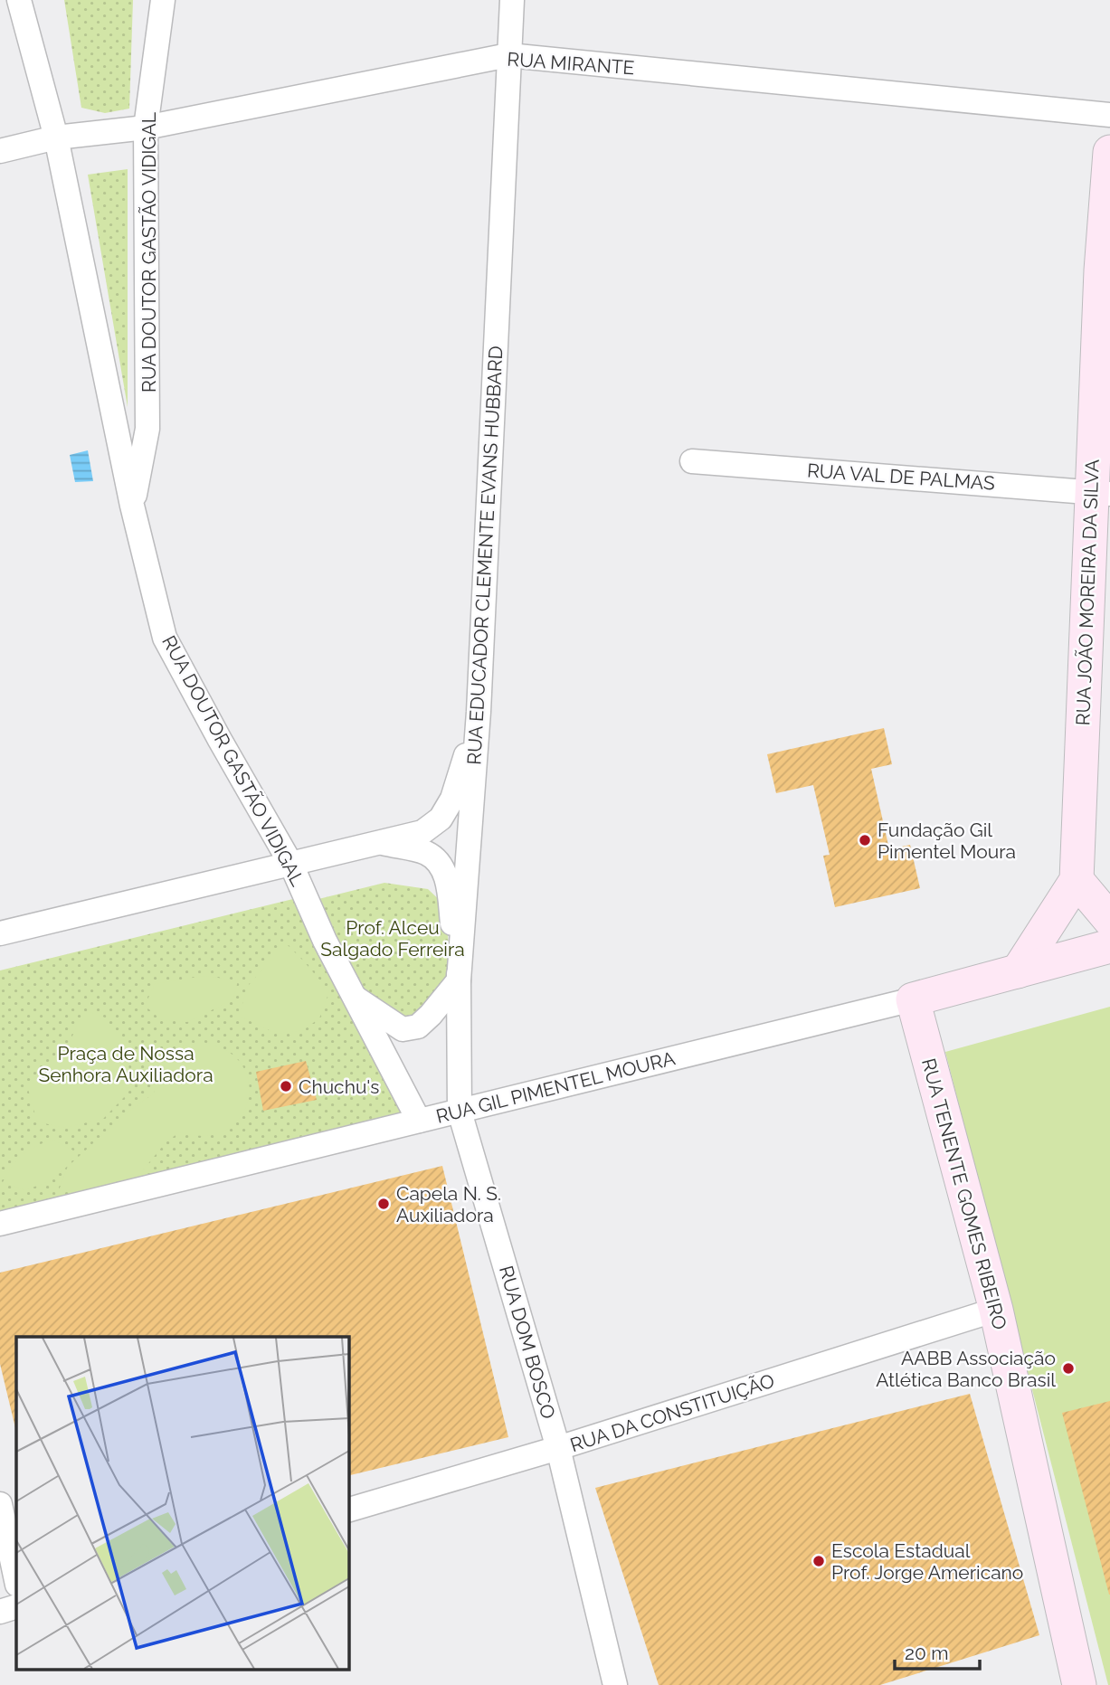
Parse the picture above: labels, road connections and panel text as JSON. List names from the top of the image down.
{
  "streets": {
    "main road": ["RUA JOÃO MOREIRA DA SILVA", "RUA GIL PIMENTEL MOURA", "RUA TENENTE GOMES RIBEIRO"],
    "street": [
      "RUA MIRANTE",
      "RUA DOUTOR GASTÃO VIDIGAL",
      "RUA VAL DE PALMAS",
      "RUA EDUCADOR CLEMENTE EVANS HUBBARD",
      "RUA DOM BOSCO",
      "RUA DA CONSTITUIÇÃO"
    ]
  },
  "crossings": [
    ["RUA MIRANTE", "RUA DOUTOR GASTÃO VIDIGAL"],
    ["RUA MIRANTE", "RUA EDUCADOR CLEMENTE EVANS HUBBARD"],
    ["RUA DOUTOR GASTÃO VIDIGAL", "RUA GIL PIMENTEL MOURA"],
    ["RUA VAL DE PALMAS", "RUA JOÃO MOREIRA DA SILVA"],
    ["RUA EDUCADOR CLEMENTE EVANS HUBBARD", "RUA GIL PIMENTEL MOURA"],
    ["RUA EDUCADOR CLEMENTE EVANS HUBBARD", "RUA DOM BOSCO"],
    ["RUA GIL PIMENTEL MOURA", "RUA TENENTE GOMES RIBEIRO"],
    ["RUA GIL PIMENTEL MOURA", "RUA DOM BOSCO"],
    ["RUA TENENTE GOMES RIBEIRO", "RUA DA CONSTITUIÇÃO"],
    ["RUA DOM BOSCO", "RUA DA CONSTITUIÇÃO"]
  ],
  "parks": ["Prof. Alceu Salgado Ferreira", "Praça de Nossa Senhora Auxiliadora"],
  "places": [
    "Fundação Gil Pimentel Moura",
    "Chuchu's",
    "Capela N. S. Auxiliadora",
    "AABB Associação Atlética Banco Brasil",
    "Escola Estadual Prof. Jorge Americano"
  ],
  "scale_bar": "20 m"
}
